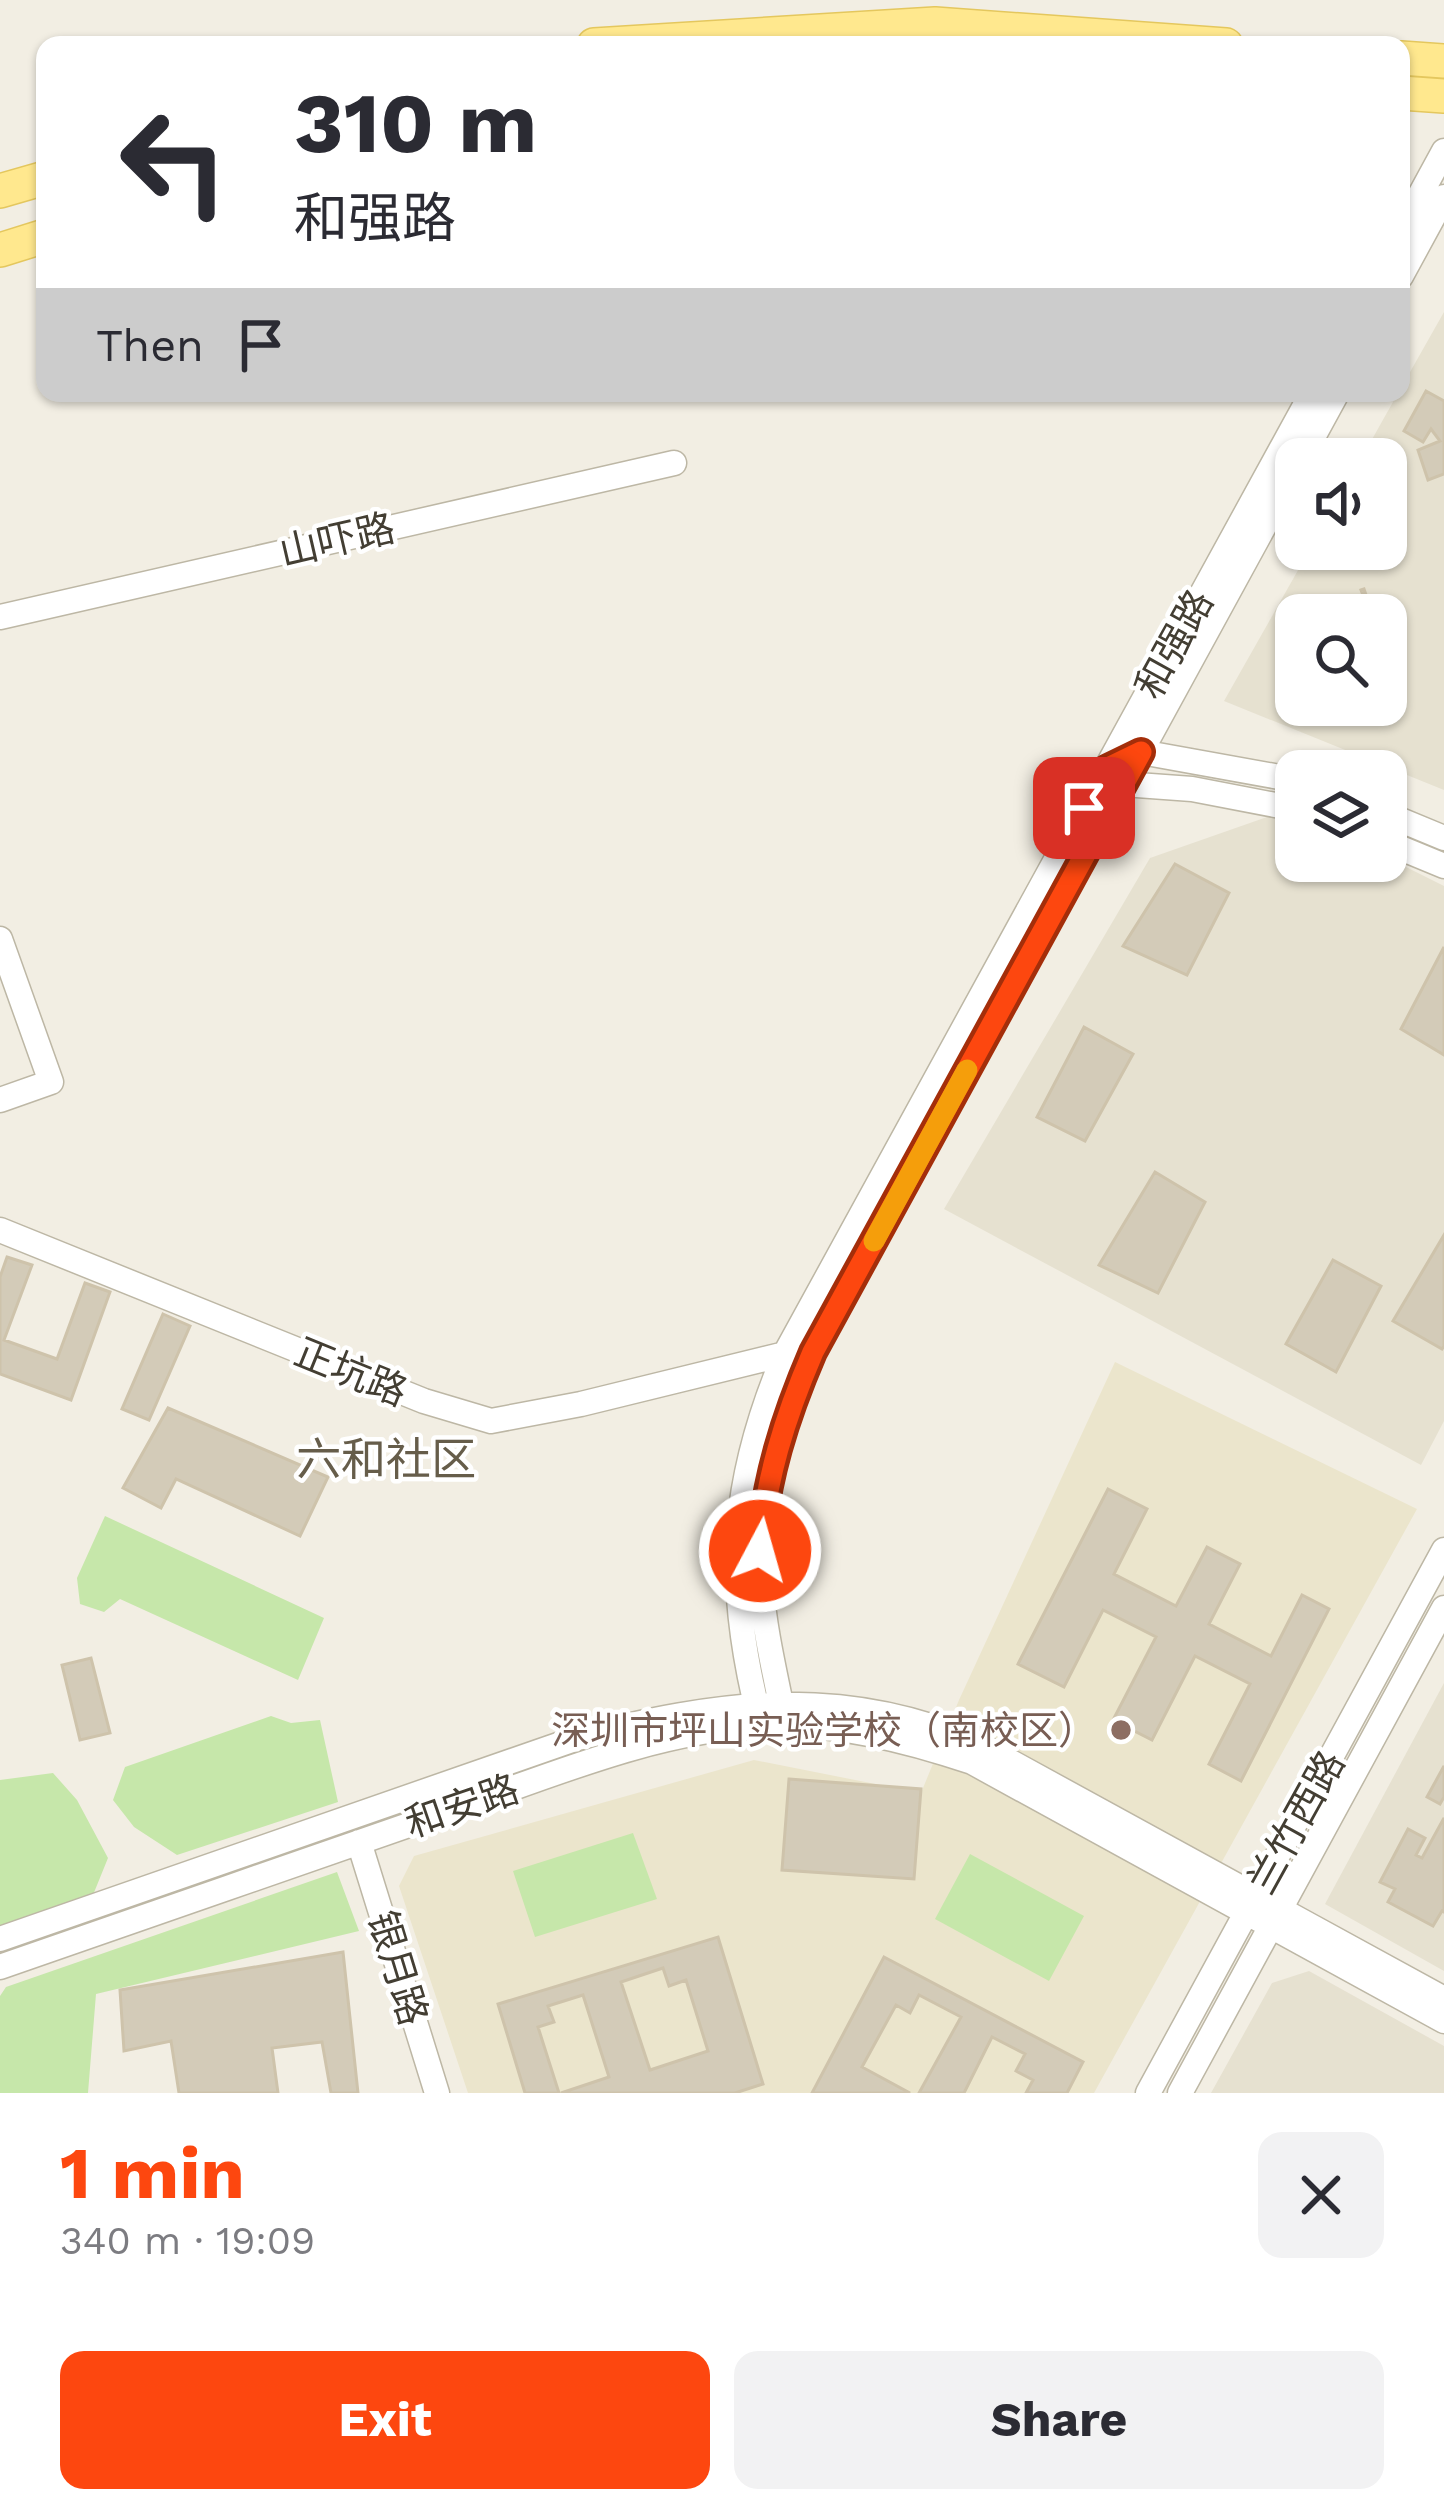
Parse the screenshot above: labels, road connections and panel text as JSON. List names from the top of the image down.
{
  "streets": {
    "street": [
      "山吓路",
      "和强路",
      "正坑路",
      "和安路",
      "兰竹西路",
      "银月路"
    ]
  },
  "crossings": [
    ["和强路", "正坑路"],
    ["和强路", "和安路"],
    ["和安路", "兰竹西路"],
    ["和安路", "银月路"]
  ],
  "districts": ["六和社区"],
  "places": ["深圳市坪山实验学校（南校区）"],
  "page": {
    "turn": ["310 m", "和强路"],
    "then": "Then",
    "heading": ["1 min", "340 m · 19:09"],
    "buttons": ["Exit", "Share"]
  }
}
